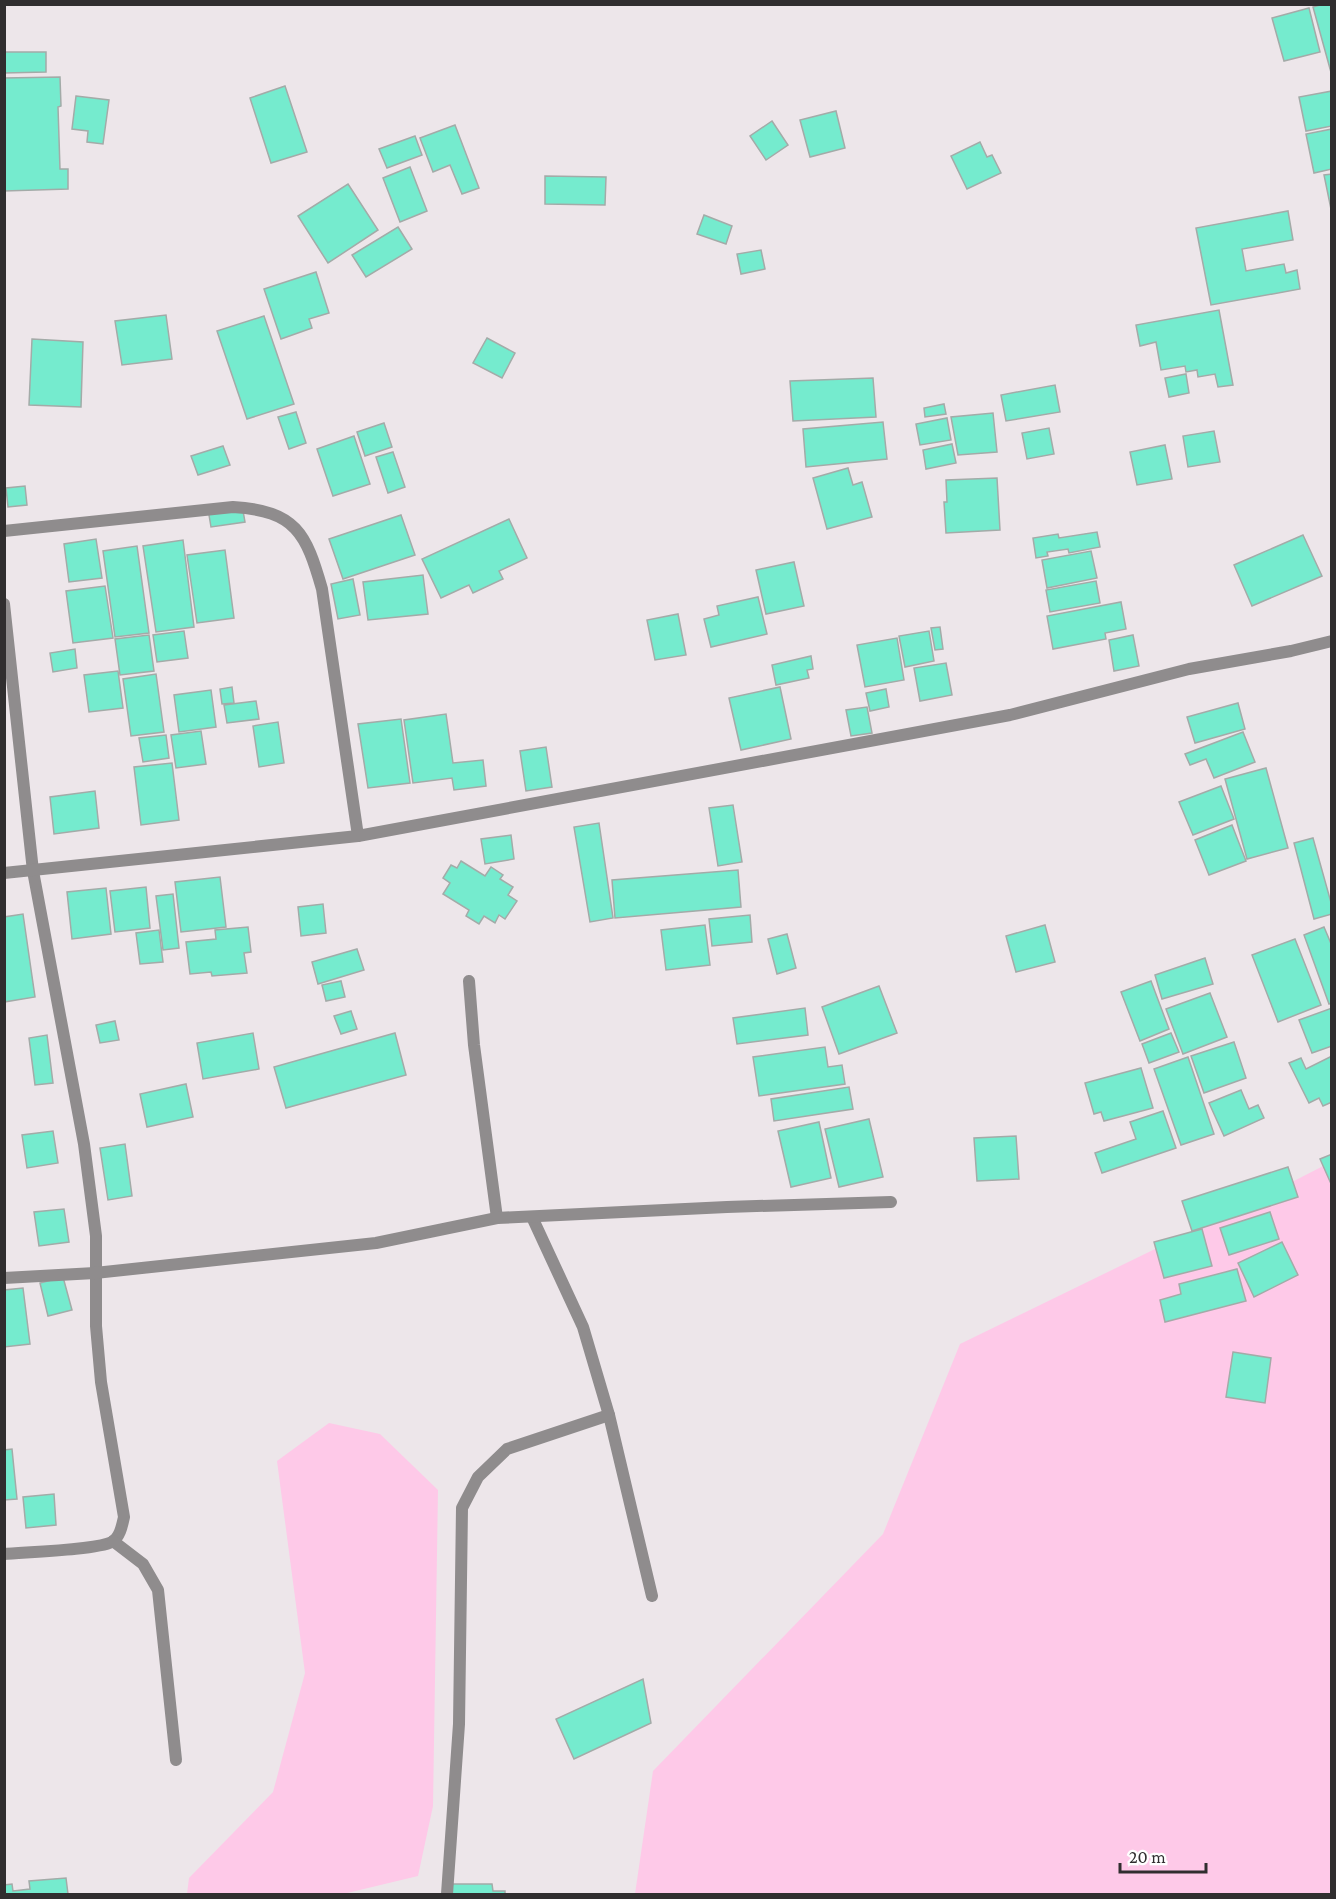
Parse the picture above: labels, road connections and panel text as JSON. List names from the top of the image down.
{
  "scale_bar": "20 m"
}
